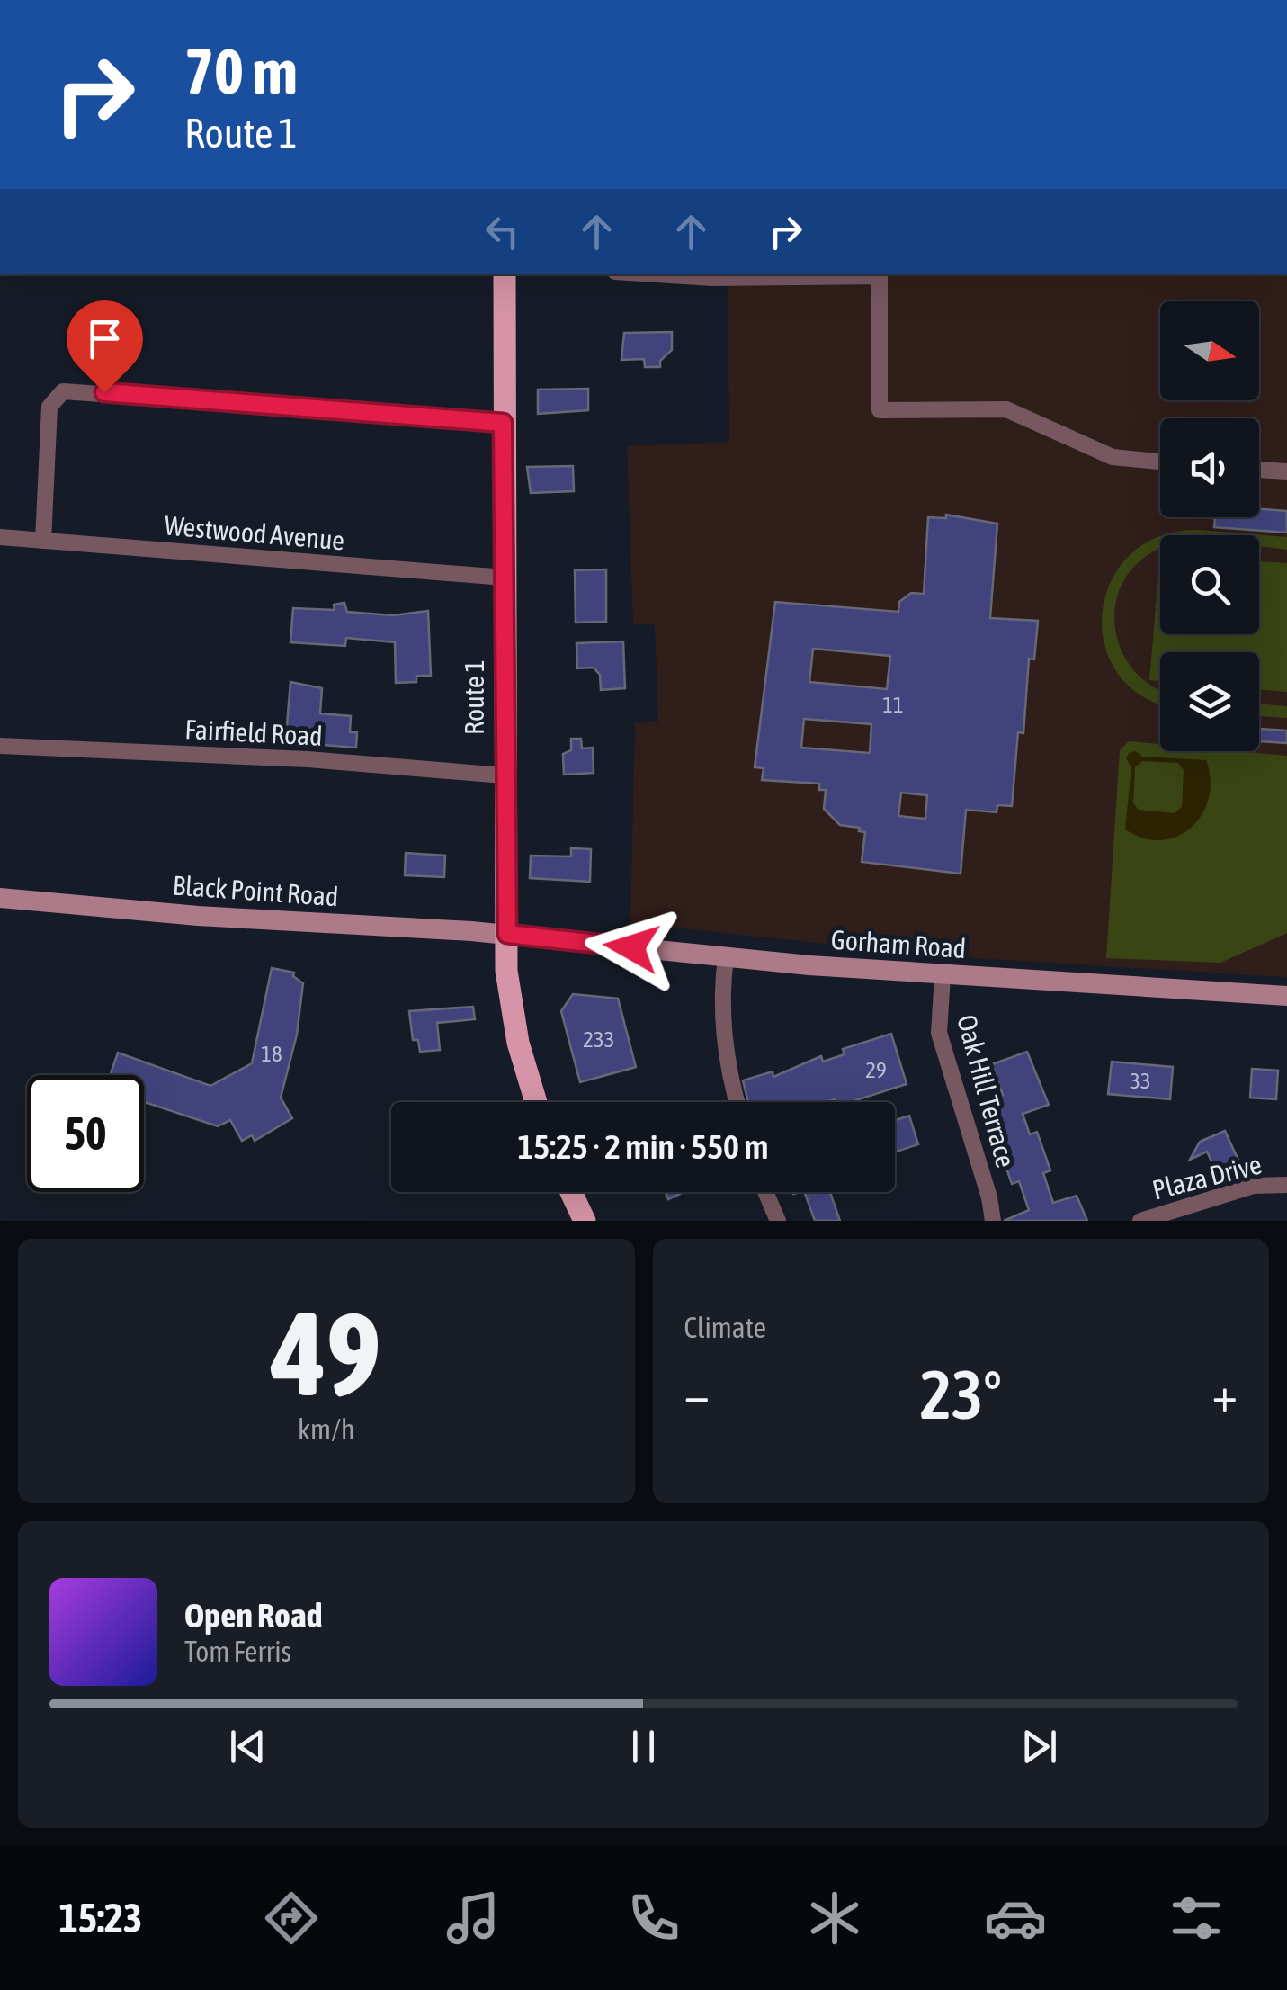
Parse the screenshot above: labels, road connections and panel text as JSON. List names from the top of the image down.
{
  "streets": {
    "main road": ["Route 1", "Black Point Road", "Gorham Road"],
    "street": [
      "Westwood Avenue",
      "Fairfield Road",
      "Oak Hill Terrace",
      "Plaza Drive"
    ]
  },
  "crossings": [
    ["Westwood Avenue", "Route 1"],
    ["Route 1", "Fairfield Road"],
    ["Route 1", "Black Point Road"],
    ["Route 1", "Gorham Road"],
    ["Black Point Road", "Gorham Road"],
    ["Gorham Road", "Oak Hill Terrace"]
  ],
  "house_numbers": [
    "11",
    "233",
    "18",
    "29",
    "33"
  ],
  "north": "right",
  "page": {
    "turn": ["70 m", "Route 1"],
    "limit": "50",
    "trip": "15:25 · 2 min · 550 m",
    "tile": [
      ["49", "km/h"],
      "Climate"
    ],
    "heat": ["−", "23°", "+"],
    "song": ["Open Road", "Tom Ferris"],
    "tabs": "15:23"
  }
}
